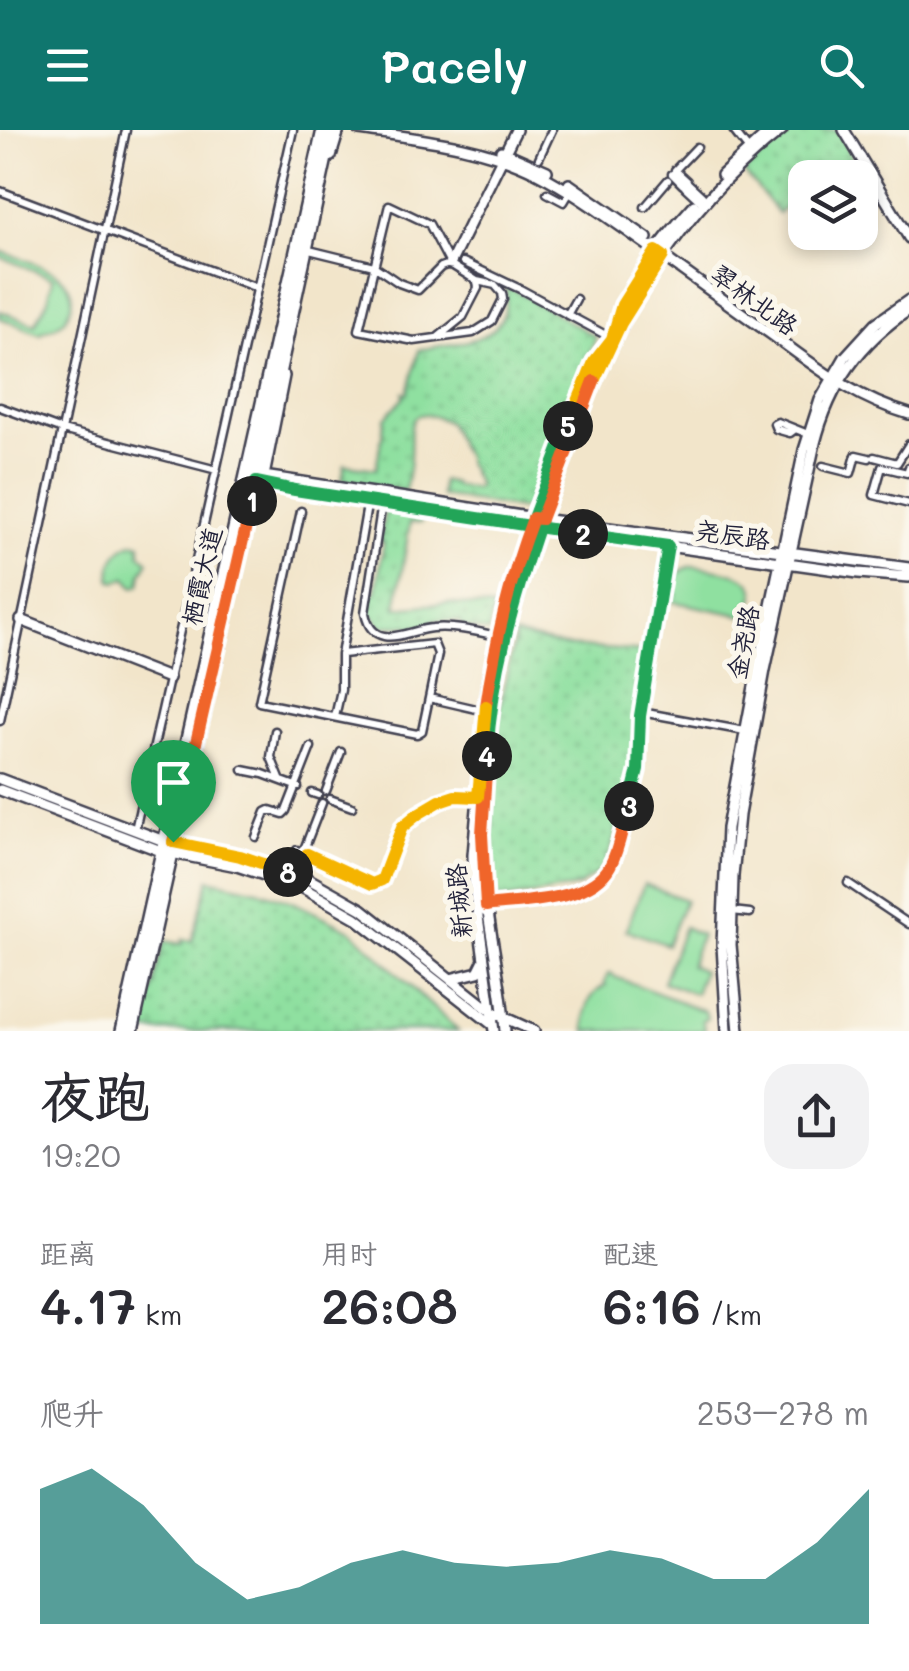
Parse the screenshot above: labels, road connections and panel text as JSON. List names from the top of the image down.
{
  "streets": {
    "main road": [
      "翠林北路",
      "尧辰路",
      "栖霞大道",
      "金尧路",
      "新城路"
    ]
  },
  "crossings": [
    ["翠林北路", "金尧路"],
    ["翠林北路", "新城路"],
    ["尧辰路", "栖霞大道"],
    ["尧辰路", "金尧路"],
    ["尧辰路", "新城路"]
  ],
  "page": {
    "header": "Pacely",
    "pins": [
      "5",
      "1",
      "2",
      "4",
      "3",
      "8"
    ],
    "heading": ["夜跑", "19:20"],
    "stats": [
      ["距离", "4.17 km"],
      ["用时", "26:08"],
      ["配速", "6:16 /km"]
    ],
    "chart": ["爬升", "253–278 m"]
  }
}
